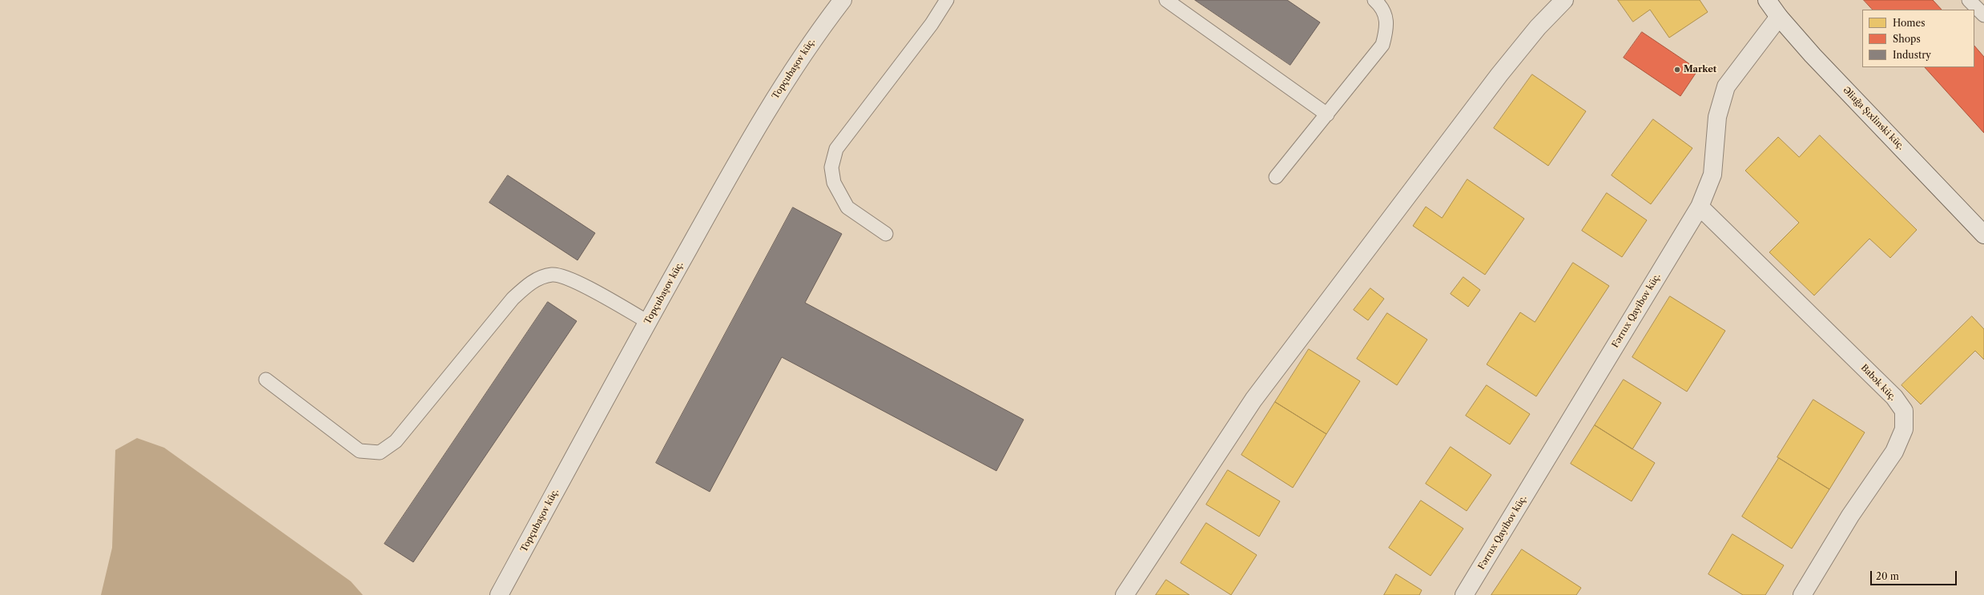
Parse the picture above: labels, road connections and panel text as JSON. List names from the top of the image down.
{
  "streets": {
    "street": [
      "Topçubaşov küç.",
      "Əliağa Şıxlinski küç.",
      "Fərrux Qayibov küç.",
      "Babək küç."
    ]
  },
  "crossings": [
    ["Əliağa Şıxlinski küç.", "Fərrux Qayibov küç."],
    ["Fərrux Qayibov küç.", "Babək küç."]
  ],
  "places": ["Market"],
  "legend": ["Homes", "Shops", "Industry"],
  "scale_bar": "20 m"
}
